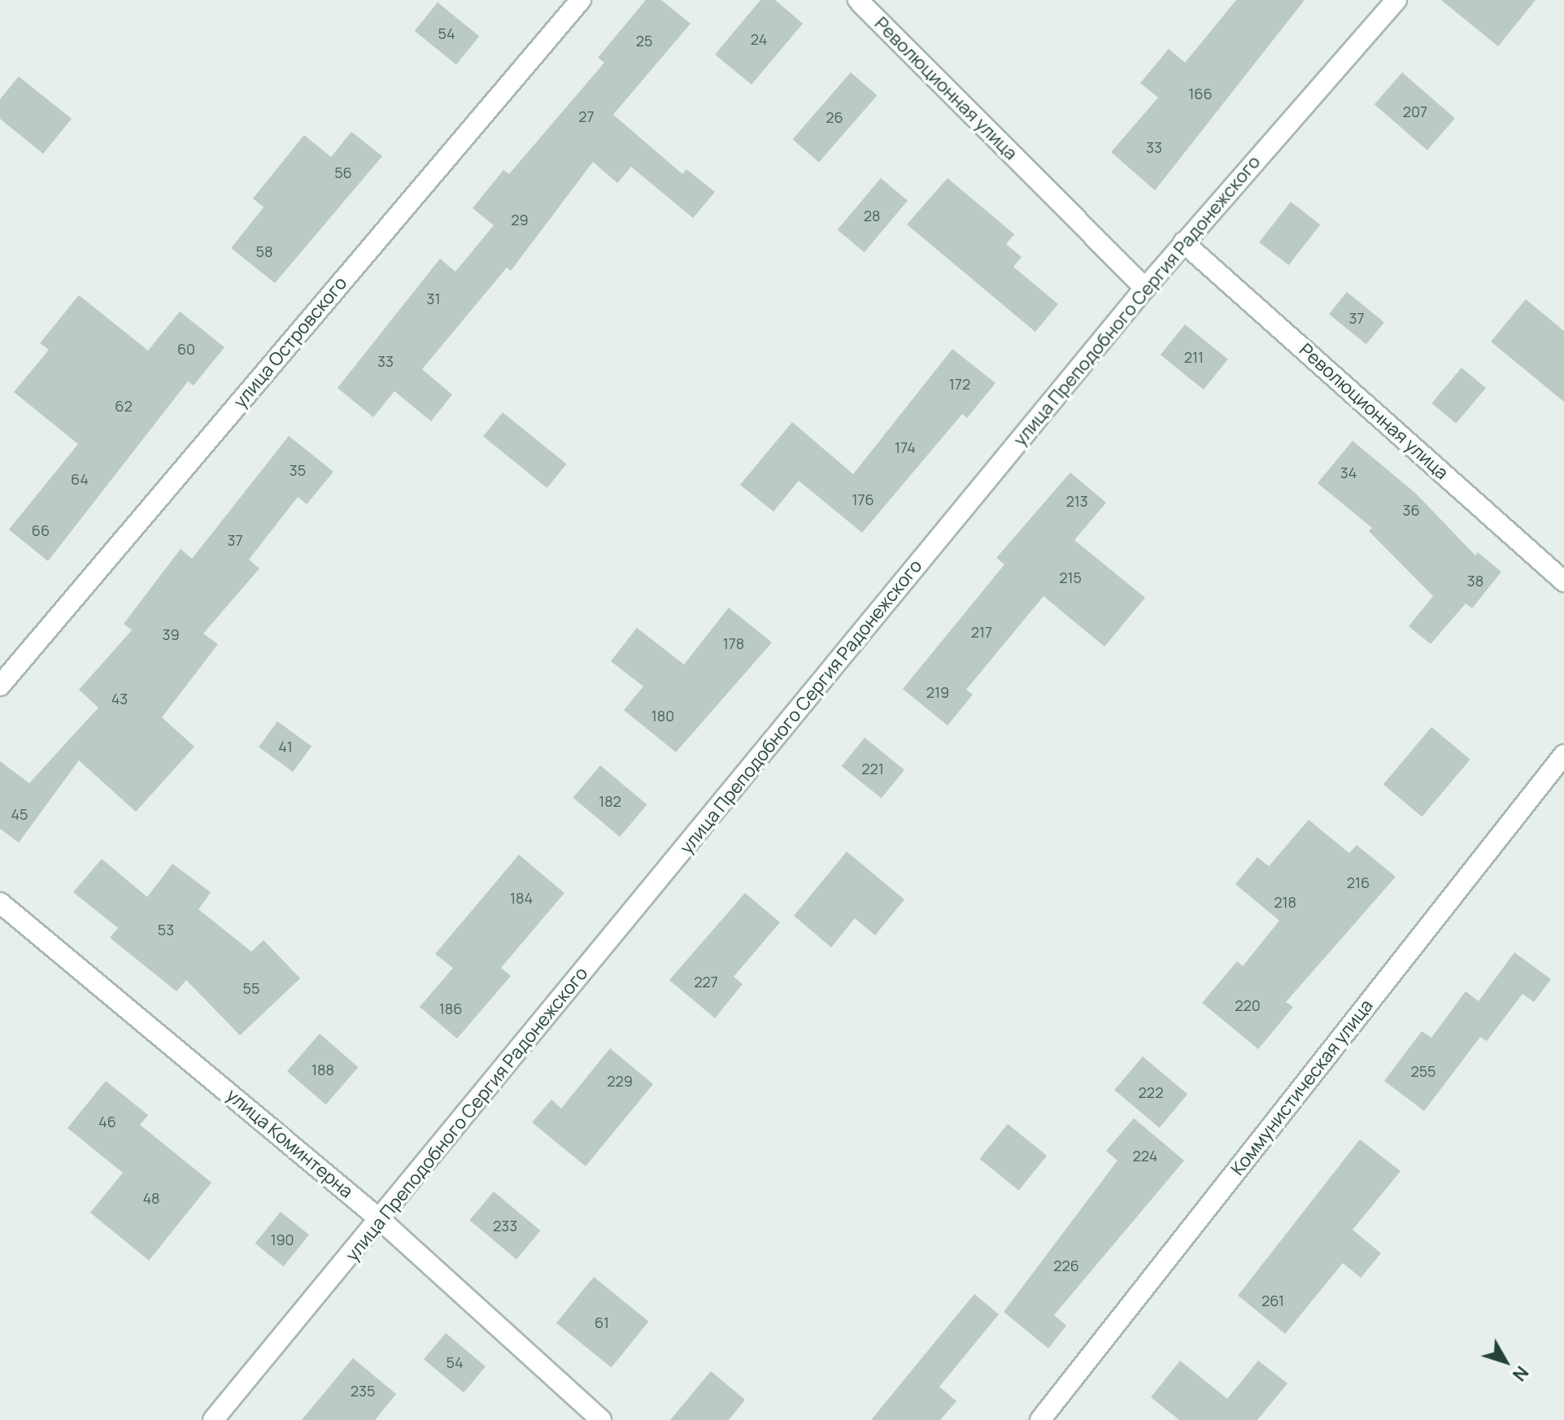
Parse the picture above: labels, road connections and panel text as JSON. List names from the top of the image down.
{
  "streets": {
    "street": [
      "Революционная улица",
      "улица Преподобного Сергия Радонежского",
      "улица Островского",
      "Коммунистическая улица",
      "улица Коминтерна"
    ]
  },
  "crossings": [
    ["Революционная улица", "улица Преподобного Сергия Радонежского"],
    ["улица Преподобного Сергия Радонежского", "улица Коминтерна"]
  ],
  "house_numbers": [
    "54",
    "24",
    "25",
    "166",
    "207",
    "27",
    "26",
    "33",
    "56",
    "28",
    "29",
    "58",
    "31",
    "37",
    "60",
    "211",
    "33",
    "172",
    "62",
    "174",
    "35",
    "34",
    "64",
    "176",
    "213",
    "36",
    "66",
    "37",
    "215",
    "38",
    "217",
    "39",
    "178",
    "219",
    "43",
    "180",
    "41",
    "221",
    "182",
    "45",
    "216",
    "184",
    "218",
    "53",
    "227",
    "55",
    "220",
    "186",
    "188",
    "255",
    "229",
    "222",
    "46",
    "224",
    "48",
    "233",
    "190",
    "226",
    "261",
    "61",
    "54",
    "235"
  ],
  "north": "bottom right"
}
